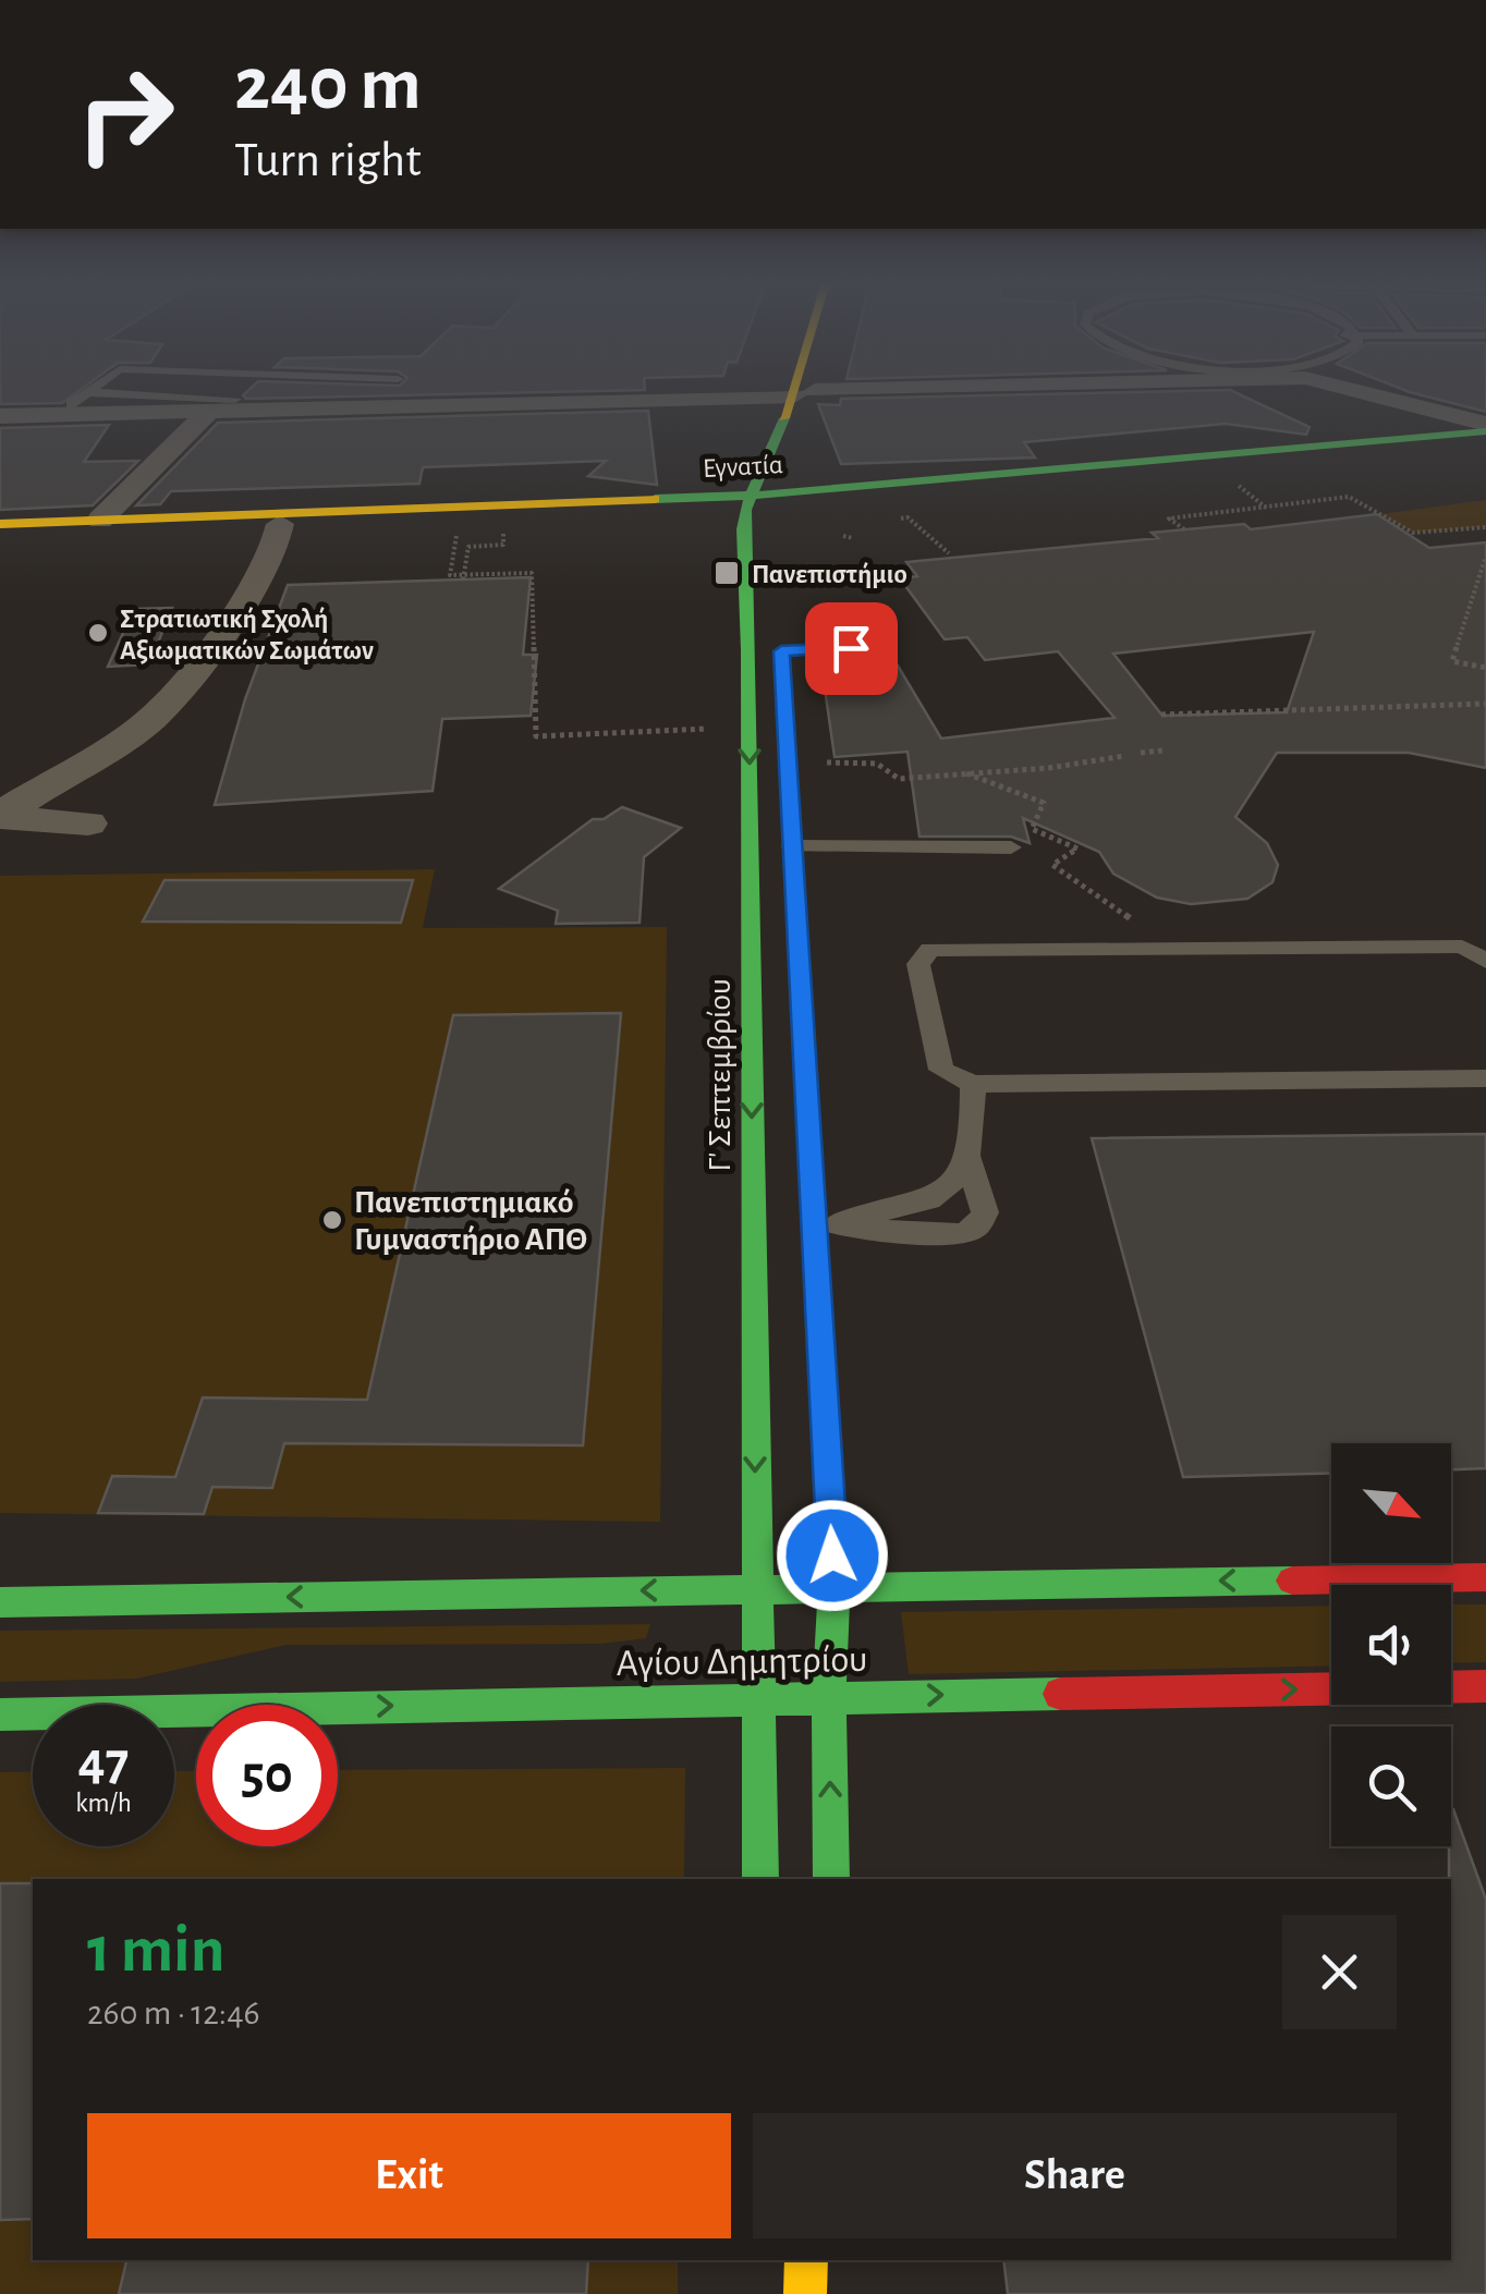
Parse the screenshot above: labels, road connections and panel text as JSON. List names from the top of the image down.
{
  "streets": {
    "main road": ["Εγνατία", "Γ' Σεπτεμβρίου", "Αγίου Δημητρίου"]
  },
  "crossings": [
    ["Εγνατία", "Γ' Σεπτεμβρίου"],
    ["Γ' Σεπτεμβρίου", "Αγίου Δημητρίου"]
  ],
  "places": {
    "transit": ["Πανεπιστήμιο"],
    "other": ["Στρατιωτική Σχολή Αξιωματικών Σωμάτων", "Πανεπιστημιακό Γυμναστήριο ΑΠΘ"]
  },
  "north": "bottom right",
  "page": {
    "turn": ["240 m", "Turn right"],
    "speed": "47 km/h",
    "limit": "50",
    "heading": ["1 min", "260 m · 12:46"],
    "buttons": ["Exit", "Share"]
  }
}
